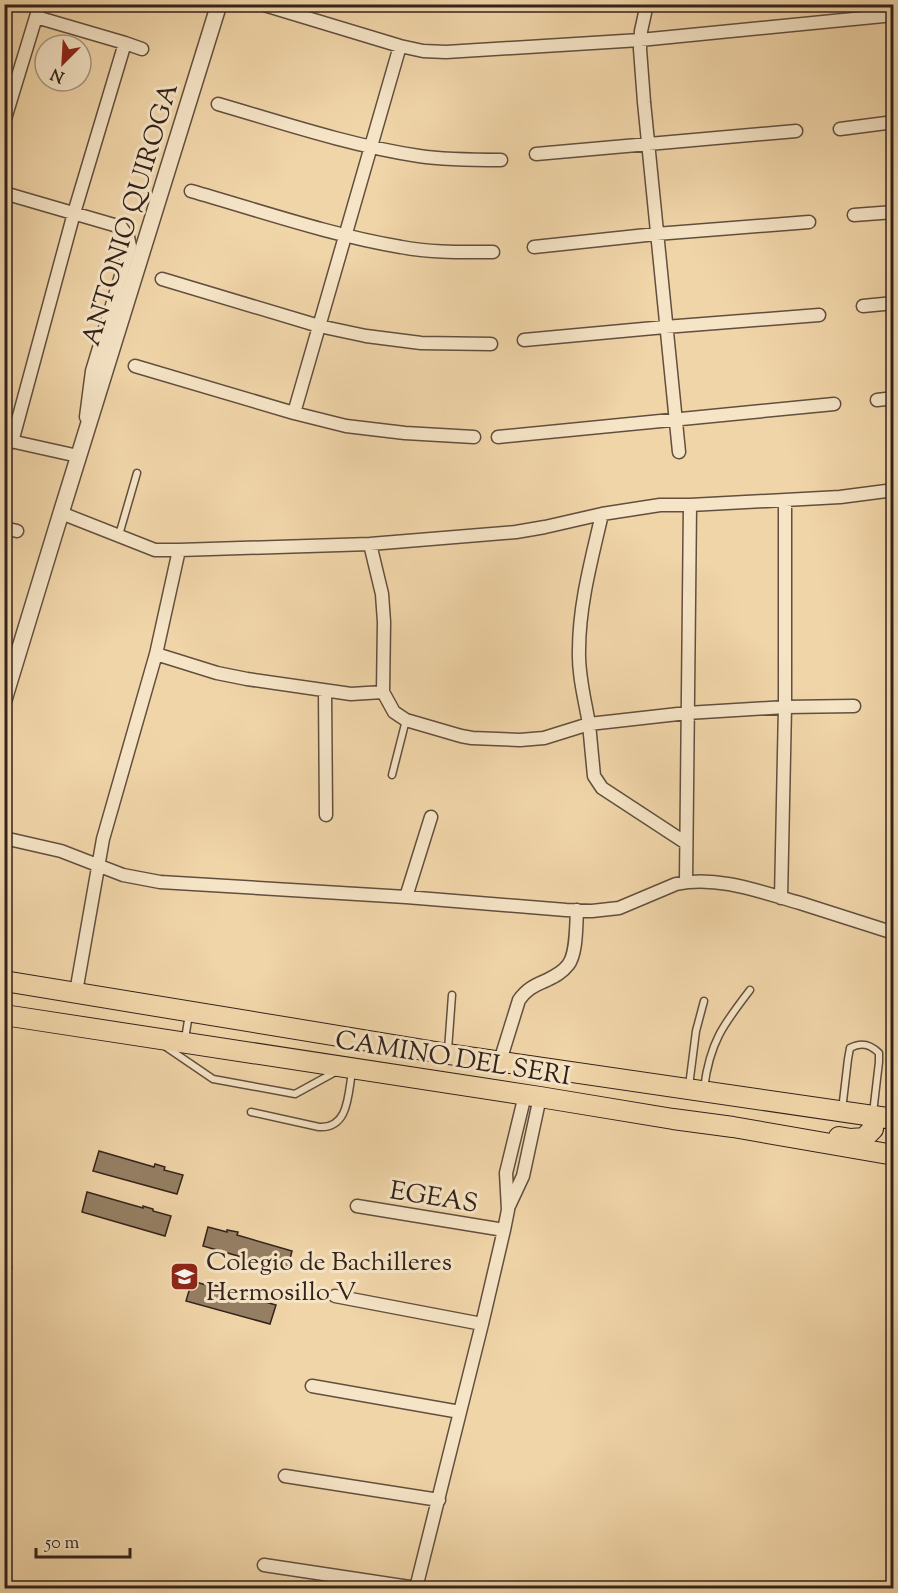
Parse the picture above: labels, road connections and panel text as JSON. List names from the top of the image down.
{
  "streets": {
    "main road": ["CAMINO DEL SERI"],
    "street": ["ANTONIO QUIROGA", "EGEAS"]
  },
  "places": {
    "school or university": ["Colegio de Bachilleres Hermosillo V"]
  },
  "scale_bar": "50 m",
  "north": "bottom left"
}
